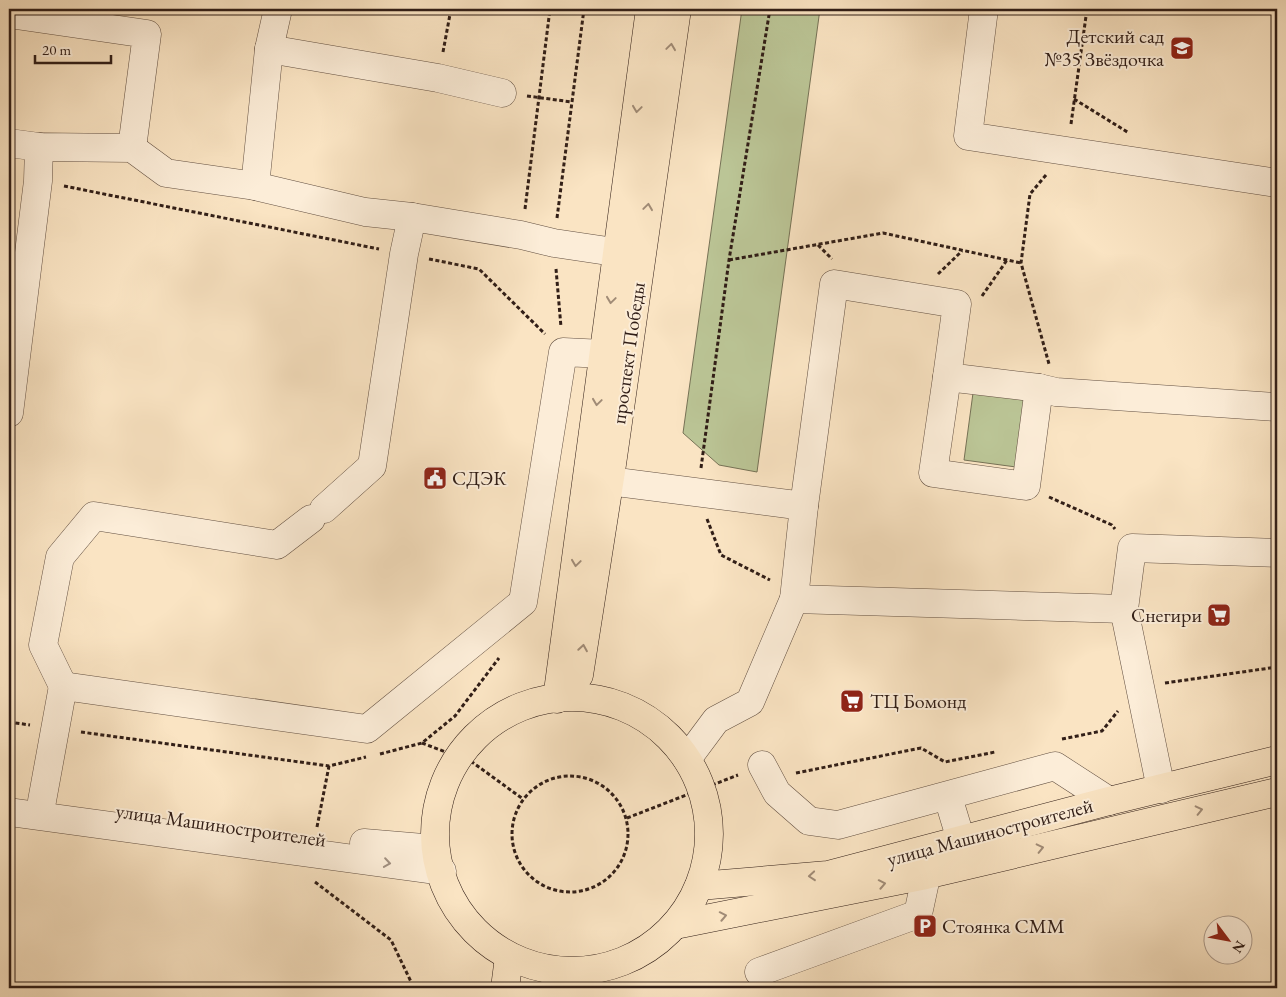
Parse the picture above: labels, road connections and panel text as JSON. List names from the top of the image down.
{
  "streets": {
    "main road": ["проспект Победы", "улица Машиностроителей"]
  },
  "places": {
    "school or university": ["Детский сад №35 Звёздочка"],
    "public building": ["СДЭК"],
    "supermarket": ["Снегири", "ТЦ Бомонд"],
    "parking": ["Стоянка СММ"]
  },
  "scale_bar": "20 m",
  "north": "bottom right"
}
